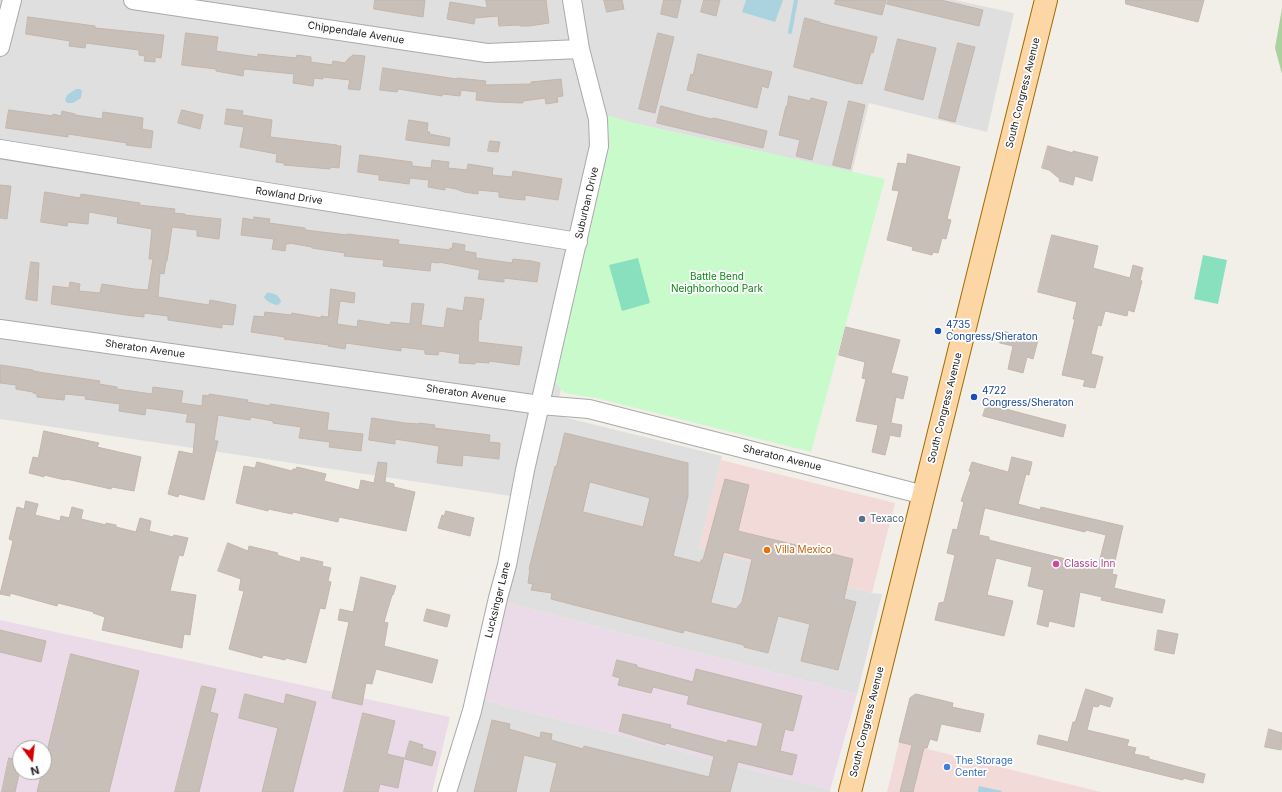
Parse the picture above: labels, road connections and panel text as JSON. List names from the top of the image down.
{
  "streets": {
    "main road": ["South Congress Avenue"],
    "street": [
      "Chippendale Avenue",
      "Rowland Drive",
      "Suburban Drive",
      "Sheraton Avenue",
      "Lucksinger Lane"
    ]
  },
  "crossings": [
    ["Chippendale Avenue", "Suburban Drive"],
    ["South Congress Avenue", "Sheraton Avenue"],
    ["Rowland Drive", "Suburban Drive"],
    ["Suburban Drive", "Sheraton Avenue"],
    ["Suburban Drive", "Lucksinger Lane"],
    ["Sheraton Avenue", "Lucksinger Lane"]
  ],
  "parks": ["Battle Bend Neighborhood Park"],
  "places": [
    "4735 Congress/Sheraton",
    "4722 Congress/Sheraton",
    "Texaco",
    "Villa Mexico",
    "Classic Inn",
    "The Storage Center"
  ],
  "north": "bottom"
}
